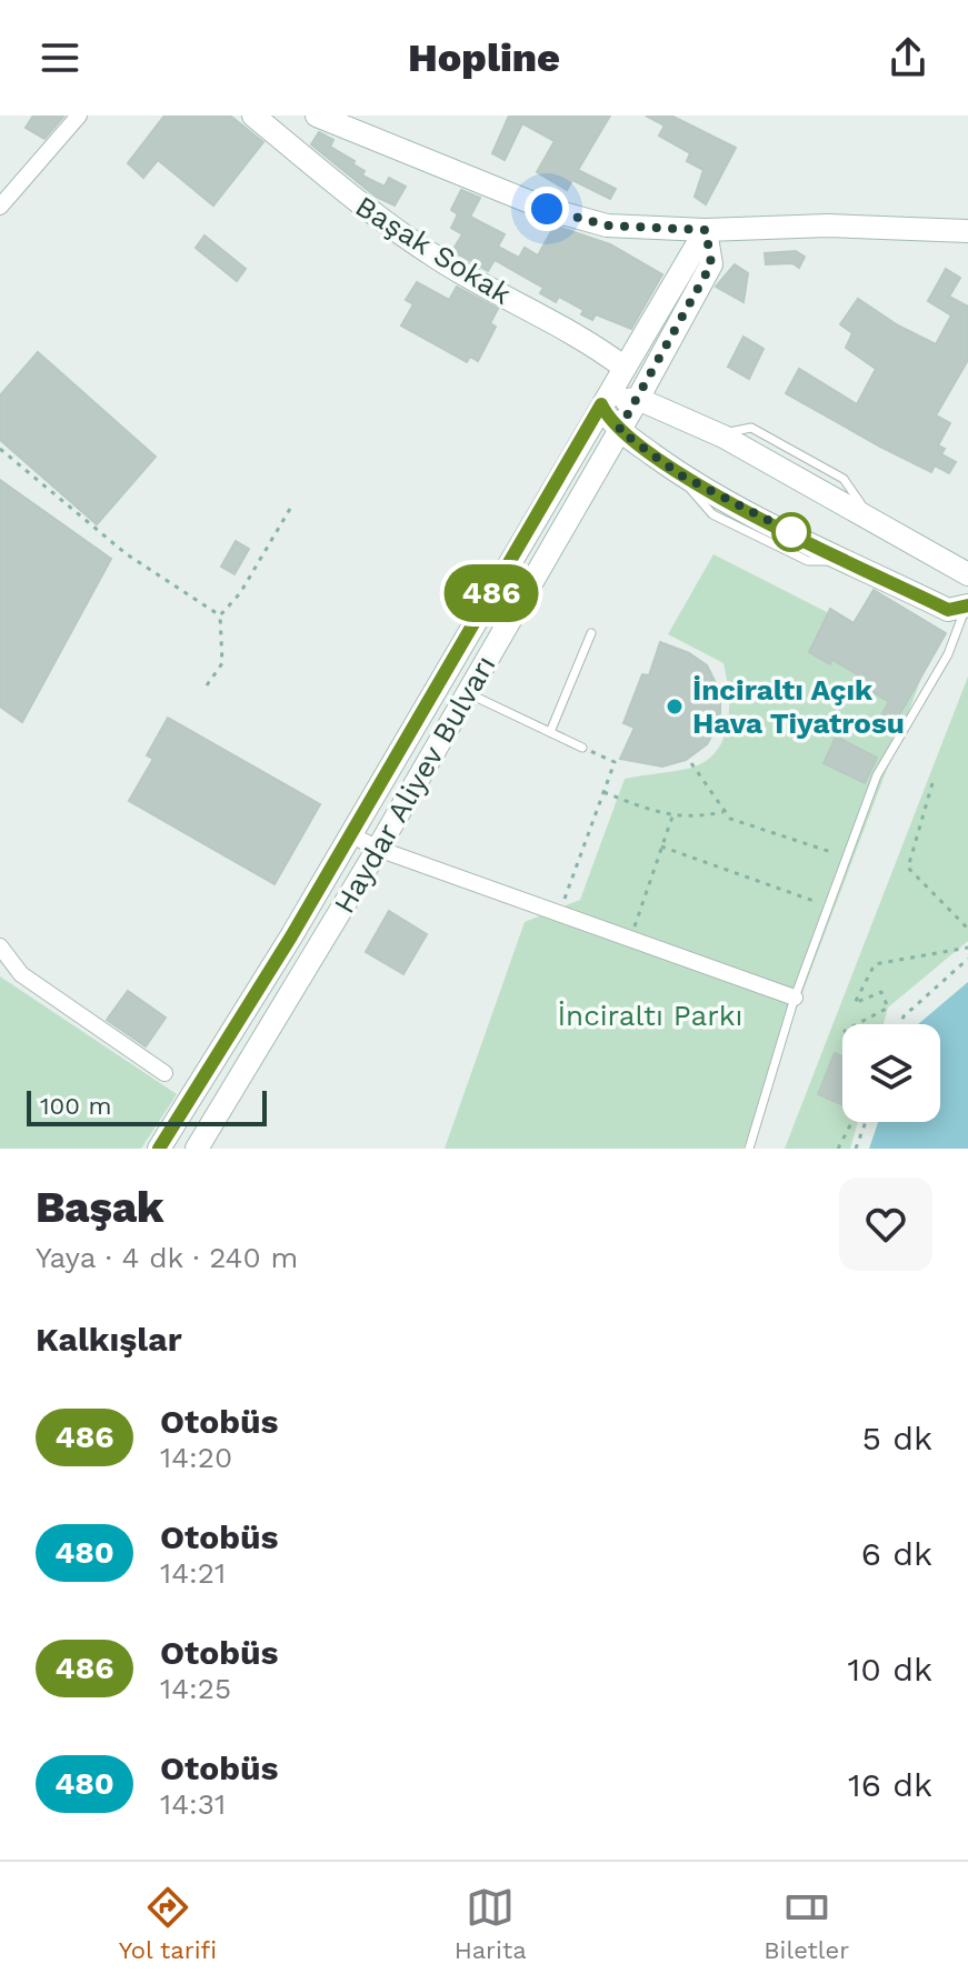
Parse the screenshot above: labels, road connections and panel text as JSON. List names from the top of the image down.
{
  "streets": {
    "main road": ["Başak Sokak", "Haydar Aliyev Bulvarı"]
  },
  "crossings": [
    ["Başak Sokak", "Haydar Aliyev Bulvarı"]
  ],
  "parks": ["İnciraltı Parkı"],
  "places": ["İnciraltı Açık Hava Tiyatrosu"],
  "lines": ["bus line 486"],
  "scale_bar": "100 m",
  "page": {
    "header": "Hopline",
    "on_map": "486",
    "scale": "100 m",
    "heading": [
      ["Başak", "Yaya · 4 dk · 240 m"],
      "Kalkışlar"
    ],
    "list": [
      {
        "mark": "486",
        "name": "Otobüs",
        "note": "14:20",
        "value": "5 dk"
      },
      {
        "mark": "480",
        "name": "Otobüs",
        "note": "14:21",
        "value": "6 dk"
      },
      {
        "mark": "486",
        "name": "Otobüs",
        "note": "14:25",
        "value": "10 dk"
      },
      {
        "mark": "480",
        "name": "Otobüs",
        "note": "14:31",
        "value": "16 dk"
      }
    ],
    "tabs": ["Yol tarifi", "Harita", "Biletler"]
  }
}
